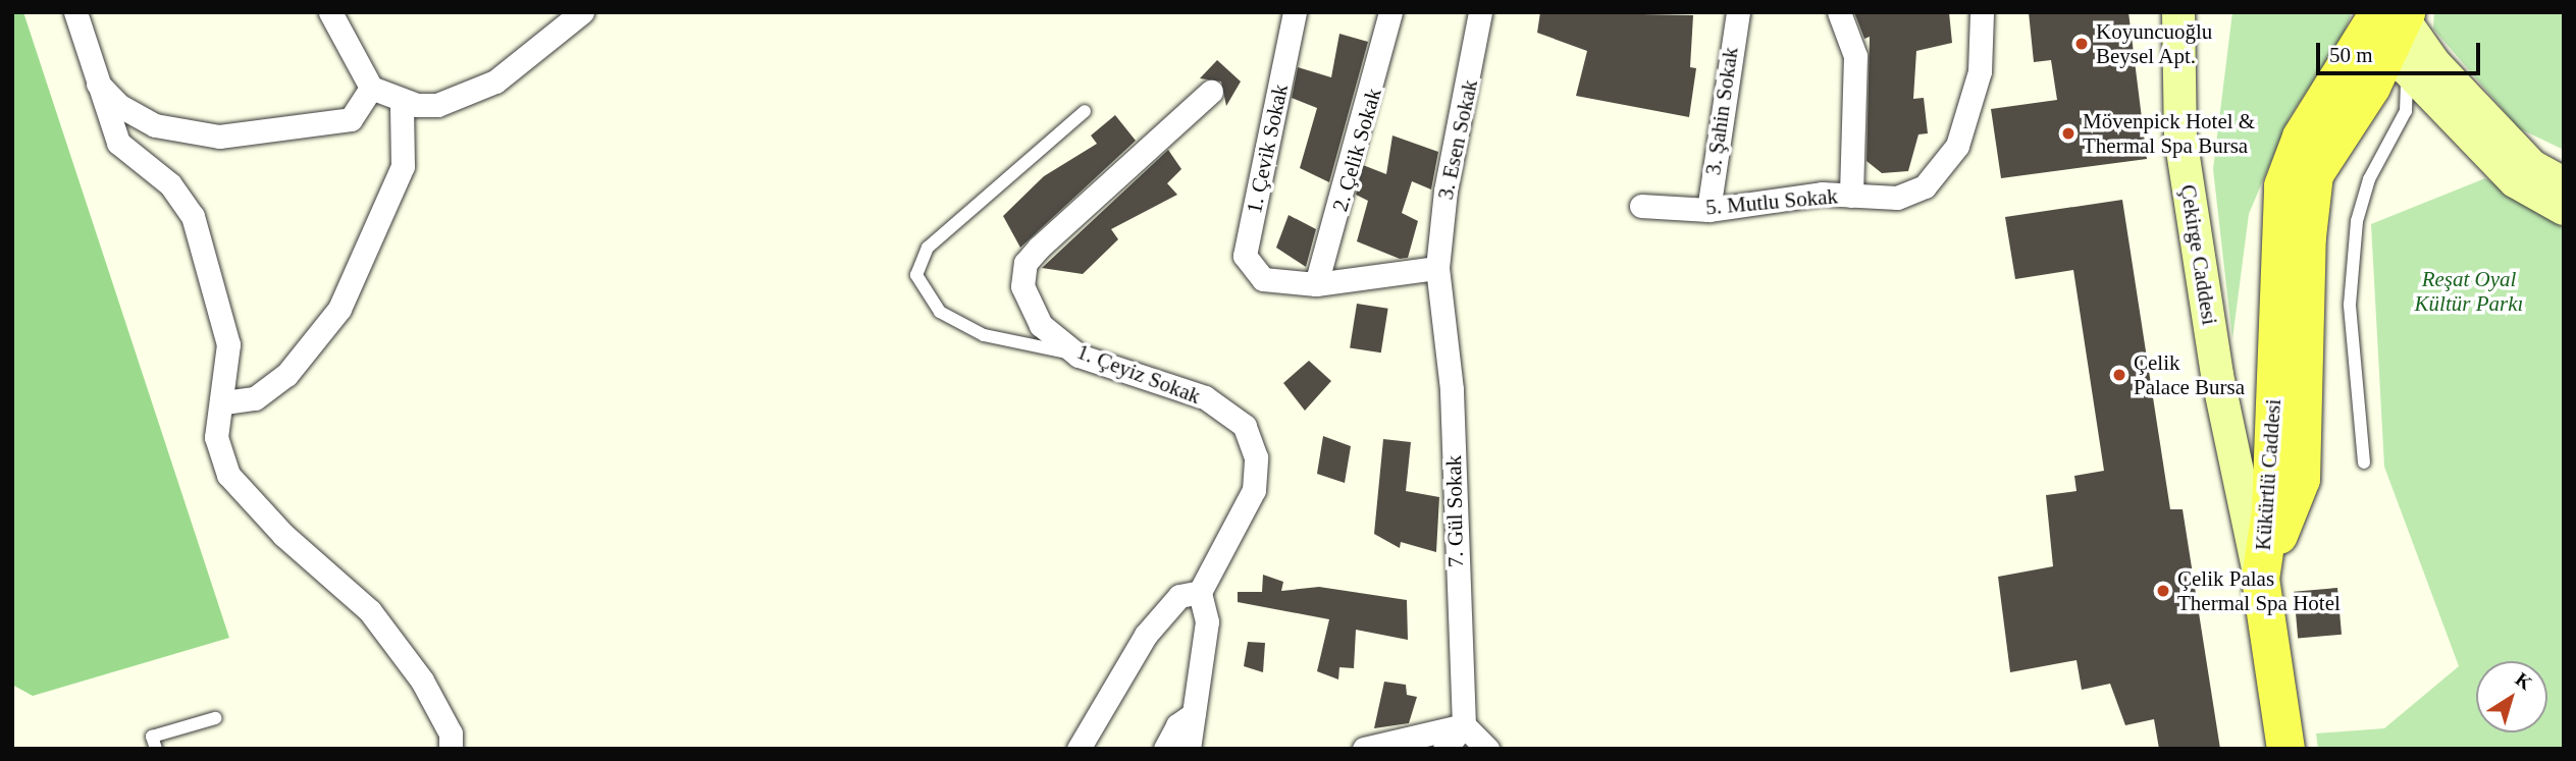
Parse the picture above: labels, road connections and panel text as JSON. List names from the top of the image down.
{
  "streets": {
    "main road": ["Çekirge Caddesi", "Kükürtlü Caddesi"],
    "street": [
      "3. Şahin Sokak",
      "3. Esen Sokak",
      "1. Çevik Sokak",
      "2. Çelik Sokak",
      "5. Mutlu Sokak",
      "1. Çeyiz Sokak",
      "7. Gül Sokak"
    ]
  },
  "crossings": [
    ["3. Şahin Sokak", "5. Mutlu Sokak"],
    ["3. Esen Sokak", "7. Gül Sokak"],
    ["1. Çevik Sokak", "2. Çelik Sokak"],
    ["Çekirge Caddesi", "Kükürtlü Caddesi"]
  ],
  "parks": ["Reşat Oyal Kültür Parkı"],
  "places": [
    "Koyuncuoğlu Beysel Apt.",
    "Mövenpick Hotel & Thermal Spa Bursa",
    "Çelik Palace Bursa",
    "Çelik Palas Thermal Spa Hotel"
  ],
  "scale_bar": "50 m",
  "north": "top right"
}
